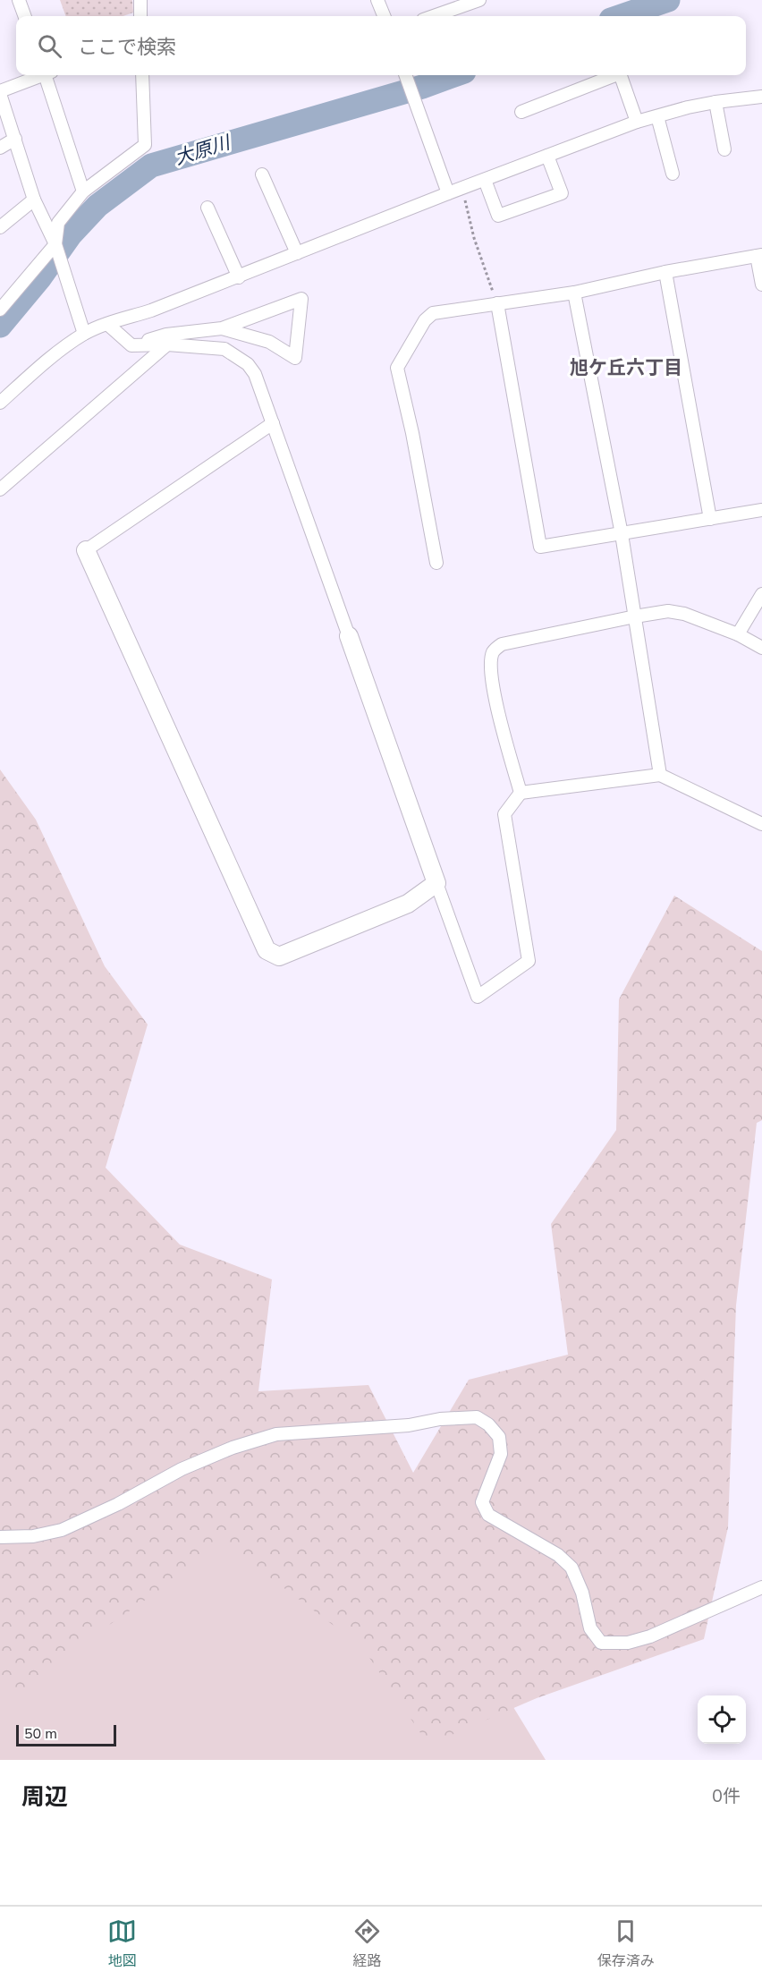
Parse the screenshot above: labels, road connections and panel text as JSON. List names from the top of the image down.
{
  "districts": ["旭ケ丘六丁目"],
  "water": ["大原川"],
  "scale_bar": "50 m",
  "page": {
    "search": "ここで検索",
    "scale": "50 m",
    "heading": ["周辺", "0件"],
    "nav": ["地図", "経路", "保存済み"]
  }
}
